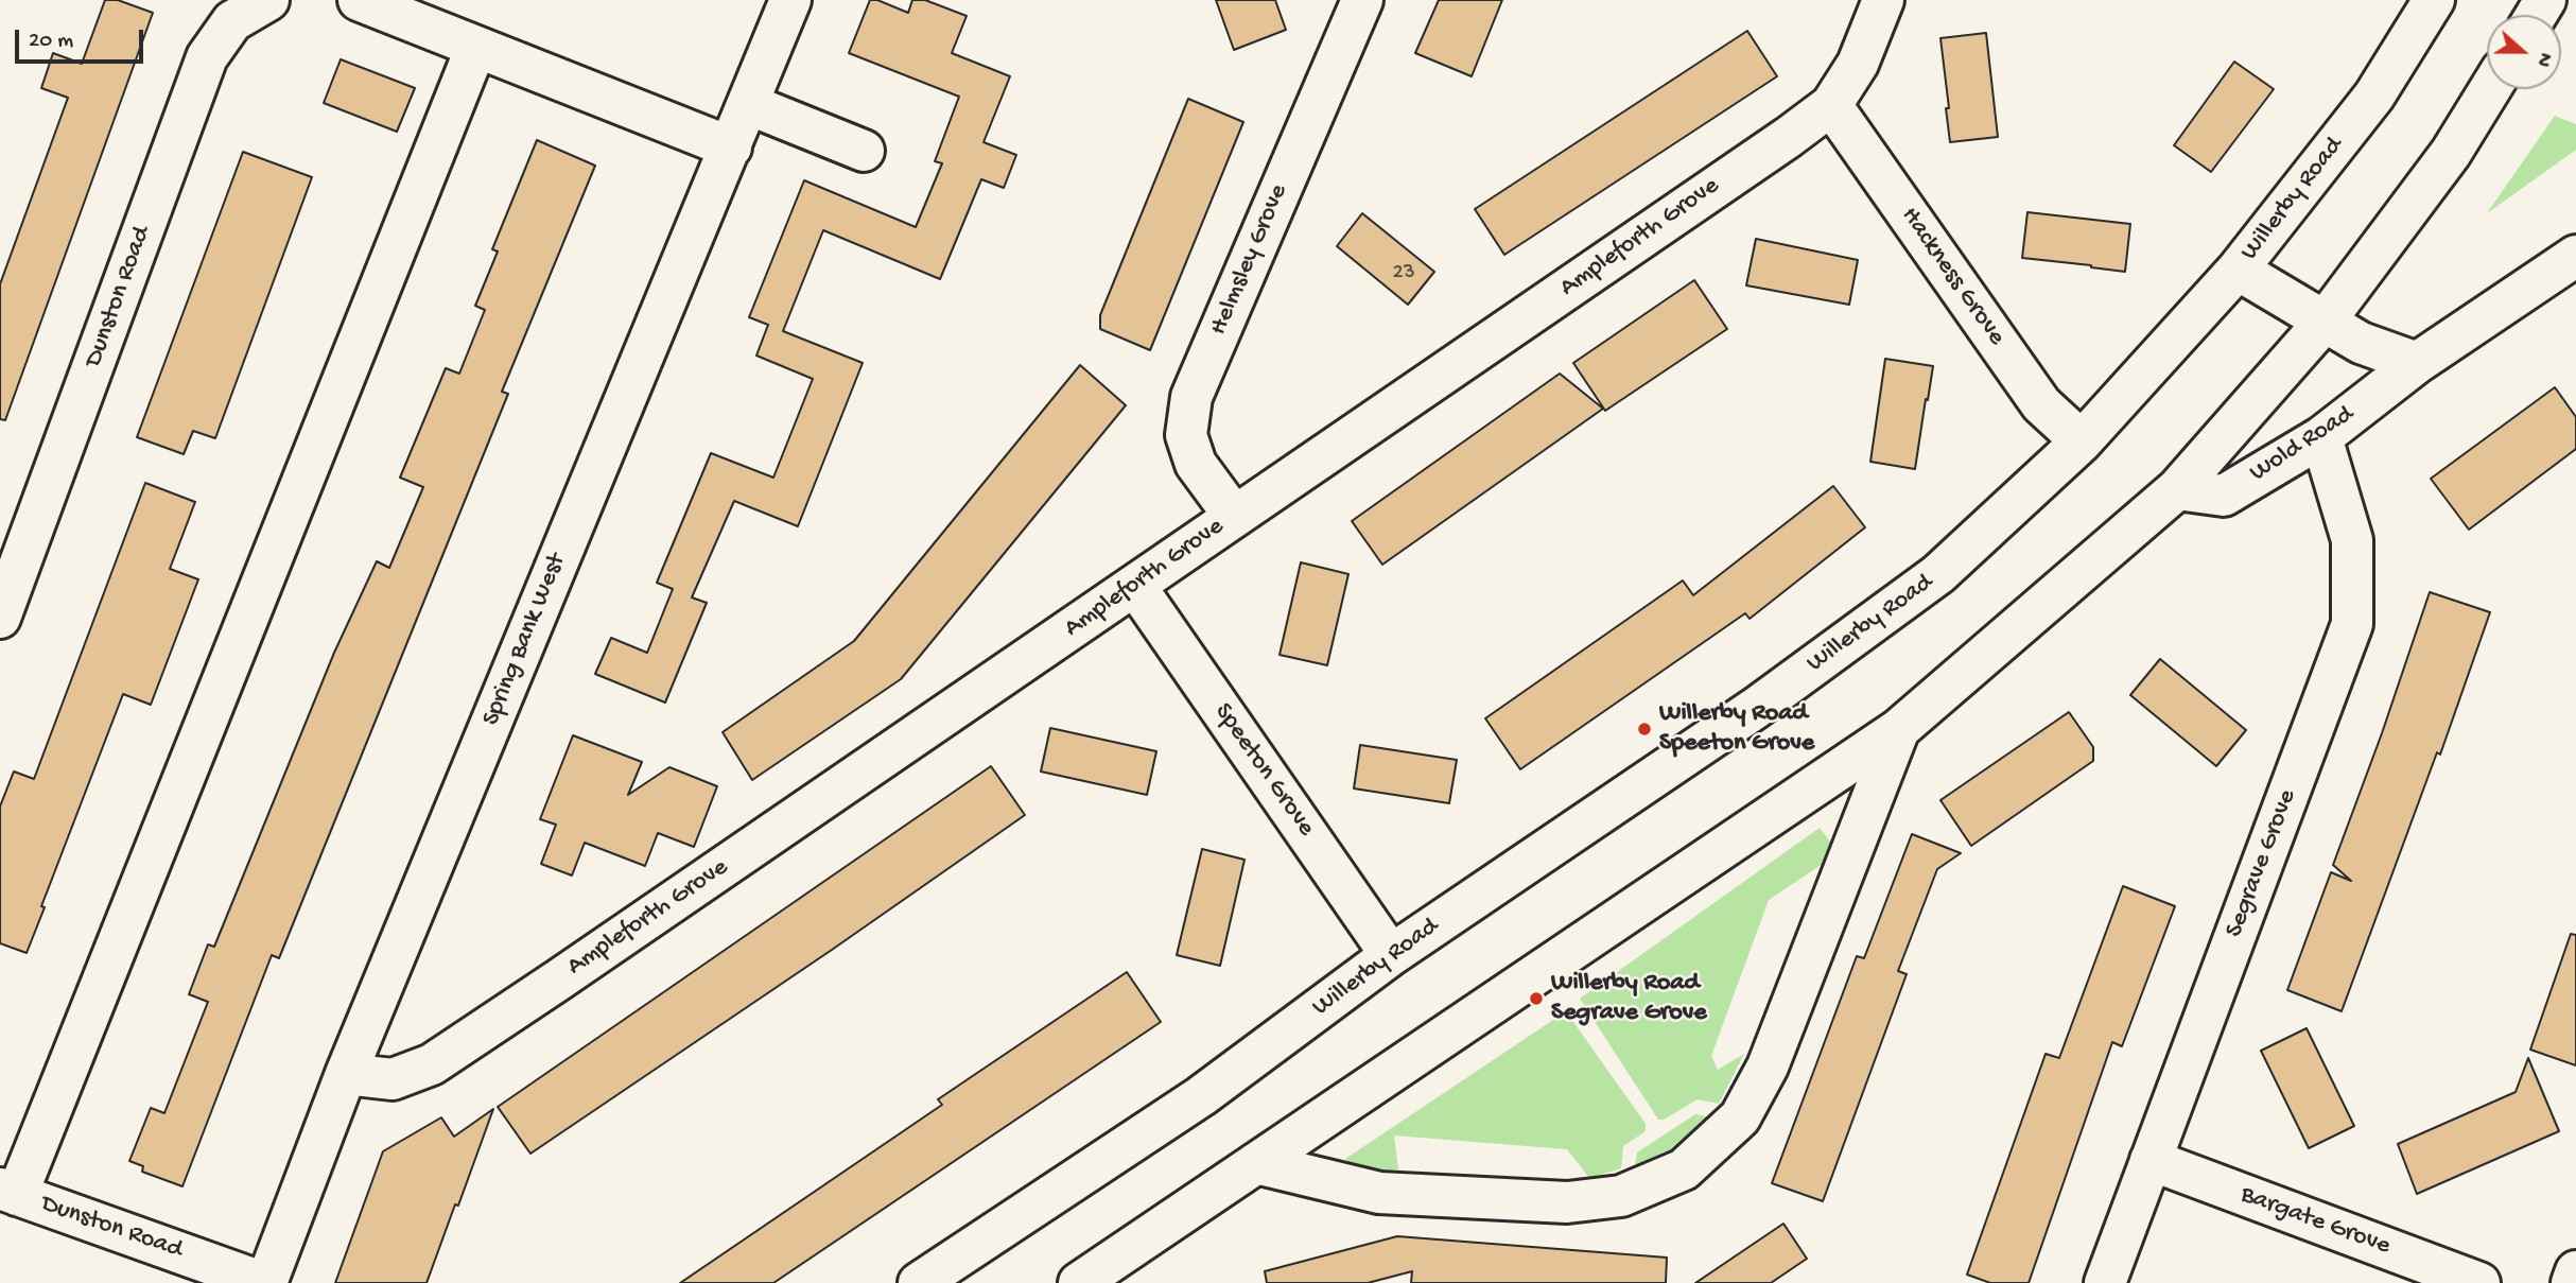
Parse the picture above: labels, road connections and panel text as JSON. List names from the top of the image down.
{
  "streets": {
    "street": [
      "Willerby Road",
      "Ampleforth Grove",
      "Helmsley Grove",
      "Hackness Grove",
      "Dunston Road",
      "Wold Road",
      "Spring Bank West",
      "Speeton Grove",
      "Segrave Grove",
      "Bargate Grove"
    ]
  },
  "crossings": [
    ["Willerby Road", "Hackness Grove"],
    ["Willerby Road", "Speeton Grove"],
    ["Ampleforth Grove", "Helmsley Grove"],
    ["Ampleforth Grove", "Hackness Grove"],
    ["Ampleforth Grove", "Spring Bank West"],
    ["Ampleforth Grove", "Speeton Grove"],
    ["Dunston Road", "Spring Bank West"],
    ["Wold Road", "Segrave Grove"],
    ["Segrave Grove", "Bargate Grove"]
  ],
  "places": ["Willerby Road Speeton Grove", "Willerby Road Segrave Grove"],
  "house_numbers": ["23"],
  "scale_bar": "20 m",
  "north": "right"
}
